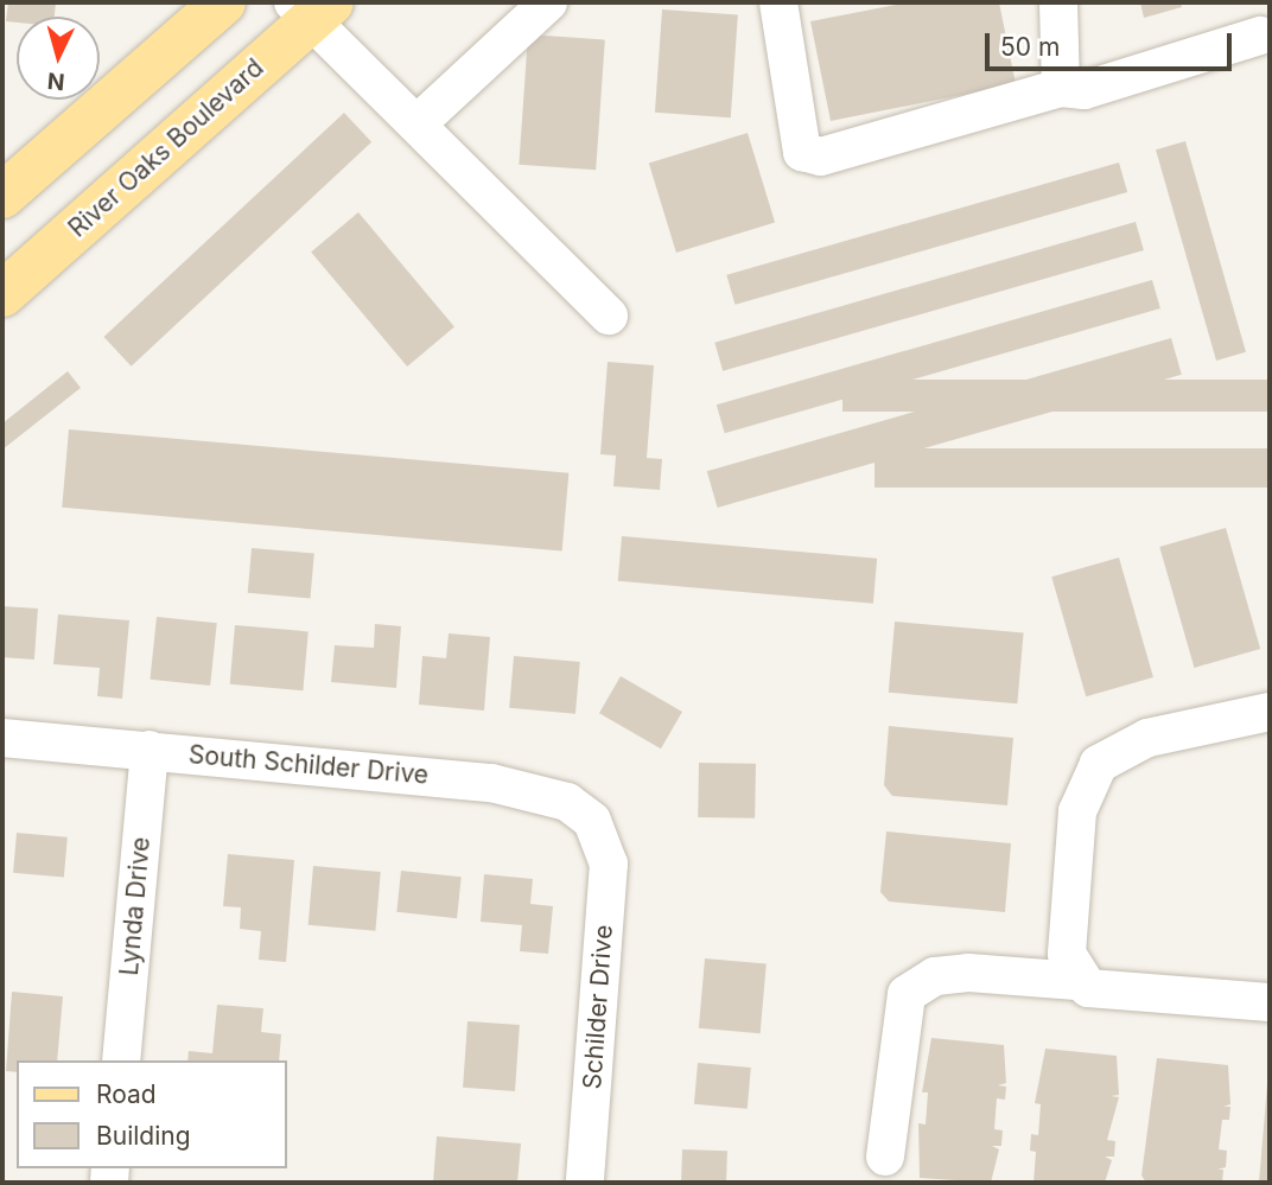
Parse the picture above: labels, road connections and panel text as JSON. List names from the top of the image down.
{
  "streets": {
    "main road": ["River Oaks Boulevard"],
    "street": ["South Schilder Drive", "Lynda Drive", "Schilder Drive"]
  },
  "crossings": [
    ["South Schilder Drive", "Lynda Drive"],
    ["South Schilder Drive", "Schilder Drive"]
  ],
  "legend": ["Road", "Building"],
  "scale_bar": "50 m",
  "north": "bottom"
}
